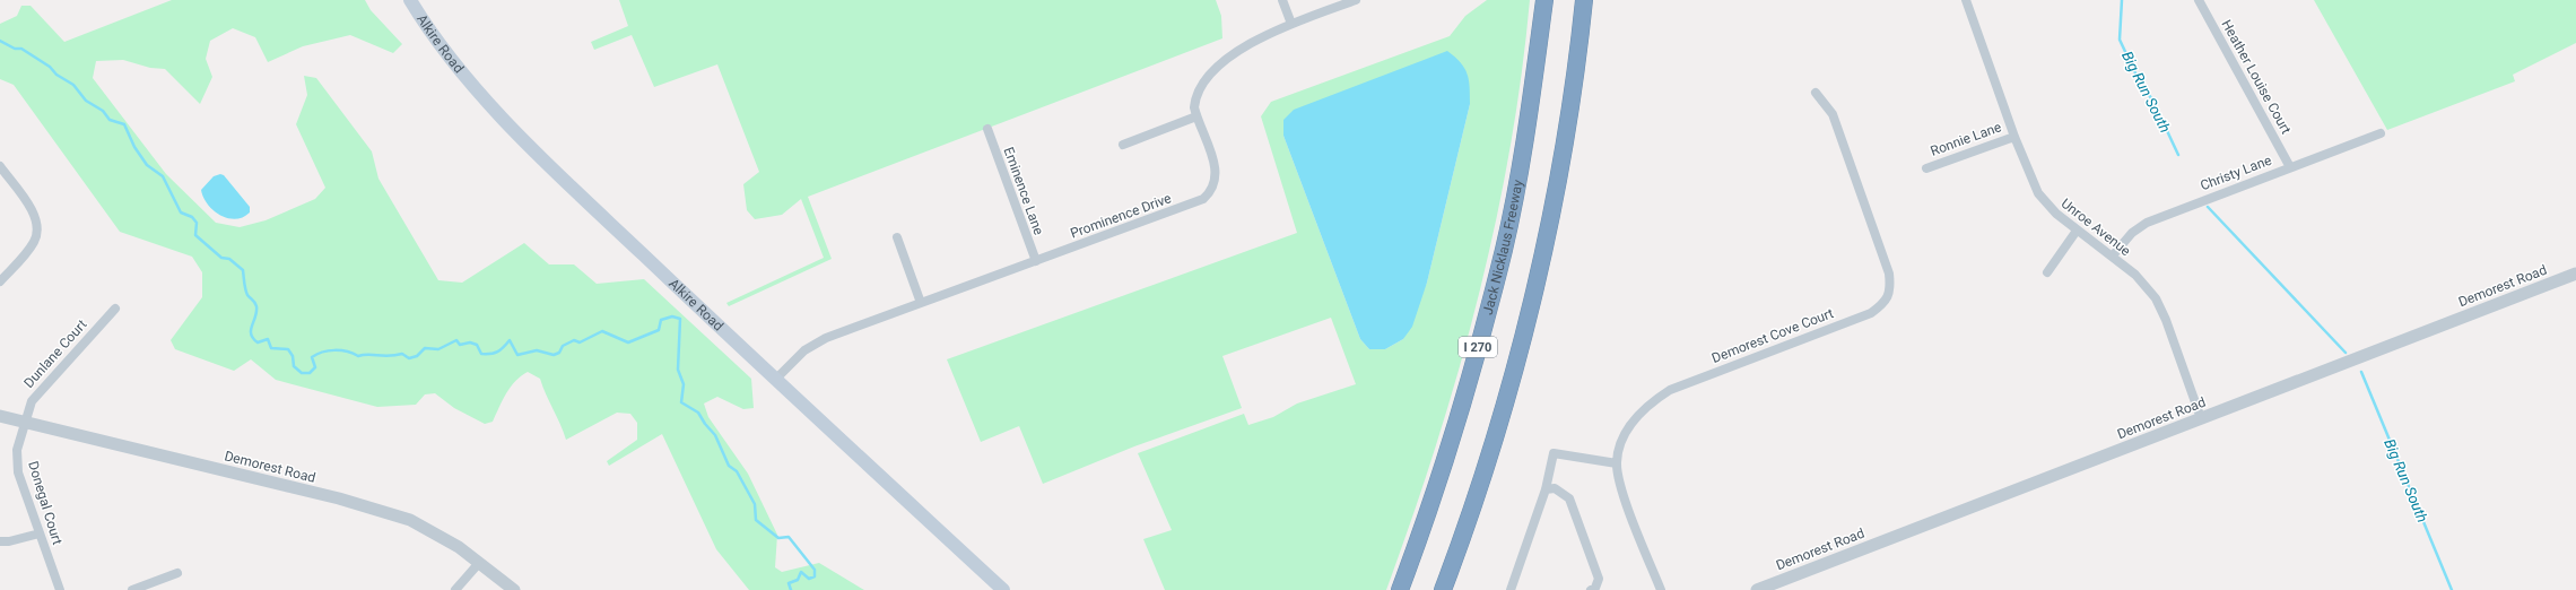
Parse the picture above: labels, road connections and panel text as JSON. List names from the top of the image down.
{
  "streets": {
    "highway": ["Jack Nicklaus Freeway", "I 270"],
    "main road": ["Alkire Road"],
    "street": [
      "Heather Louise Court",
      "Ronnie Lane",
      "Christy Lane",
      "Eminence Lane",
      "Prominence Drive",
      "Unroe Avenue",
      "Demorest Road",
      "Demorest Cove Court",
      "Dunlane Court",
      "Donegal Court"
    ]
  },
  "crossings": [
    ["Alkire Road", "Prominence Drive"],
    ["Heather Louise Court", "Christy Lane"],
    ["Ronnie Lane", "Unroe Avenue"],
    ["Christy Lane", "Unroe Avenue"],
    ["Eminence Lane", "Prominence Drive"],
    ["Unroe Avenue", "Demorest Road"],
    ["Demorest Road", "Dunlane Court"],
    ["Demorest Road", "Donegal Court"],
    ["Dunlane Court", "Donegal Court"]
  ],
  "water": ["Big Run South"]
}
